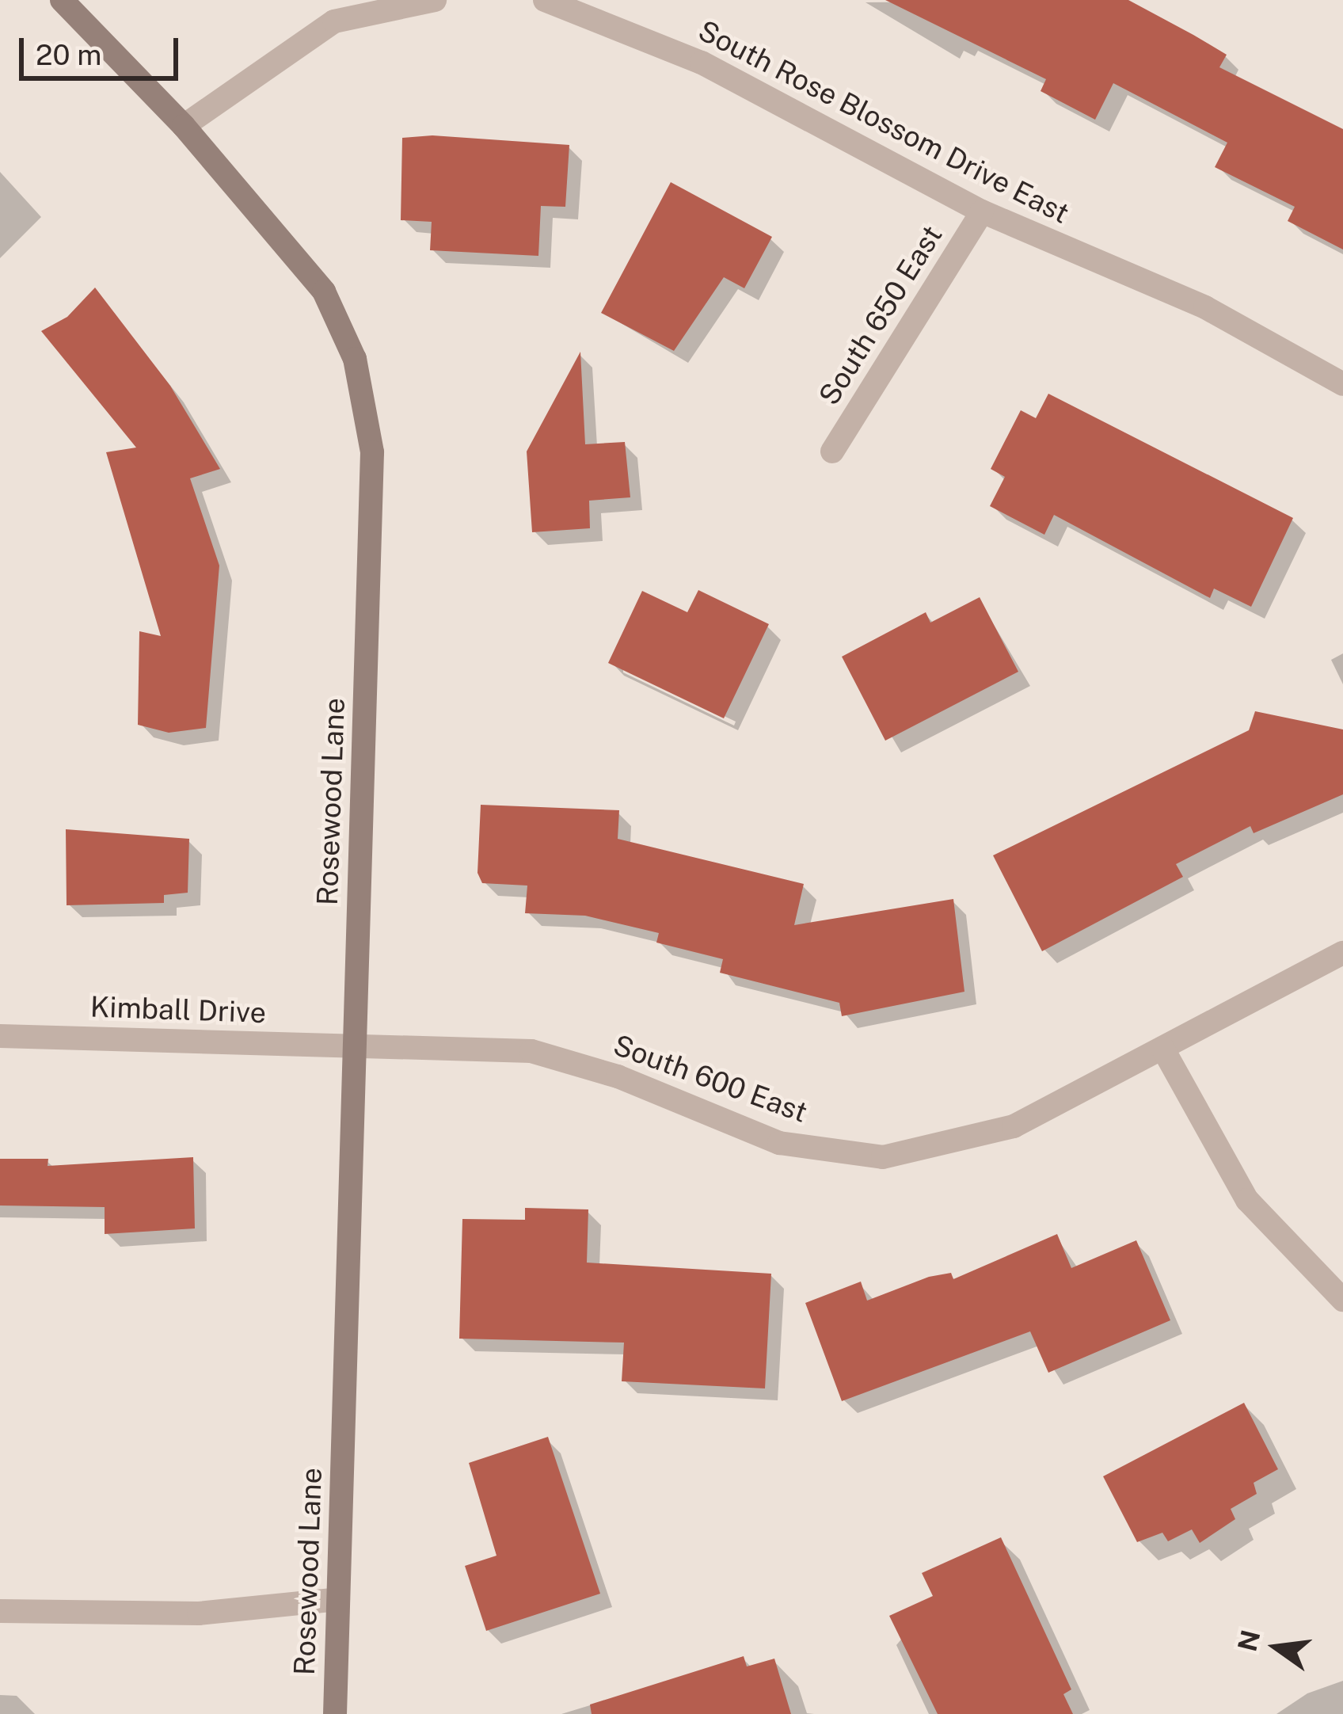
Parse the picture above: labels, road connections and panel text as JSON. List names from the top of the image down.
{
  "streets": {
    "street": [
      "South Rose Blossom Drive East",
      "South 650 East",
      "Rosewood Lane",
      "Kimball Drive",
      "South 600 East"
    ]
  },
  "crossings": [
    ["South Rose Blossom Drive East", "South 650 East"],
    ["Rosewood Lane", "Kimball Drive"],
    ["Rosewood Lane", "South 600 East"],
    ["Kimball Drive", "South 600 East"]
  ],
  "scale_bar": "20 m",
  "north": "left"
}
